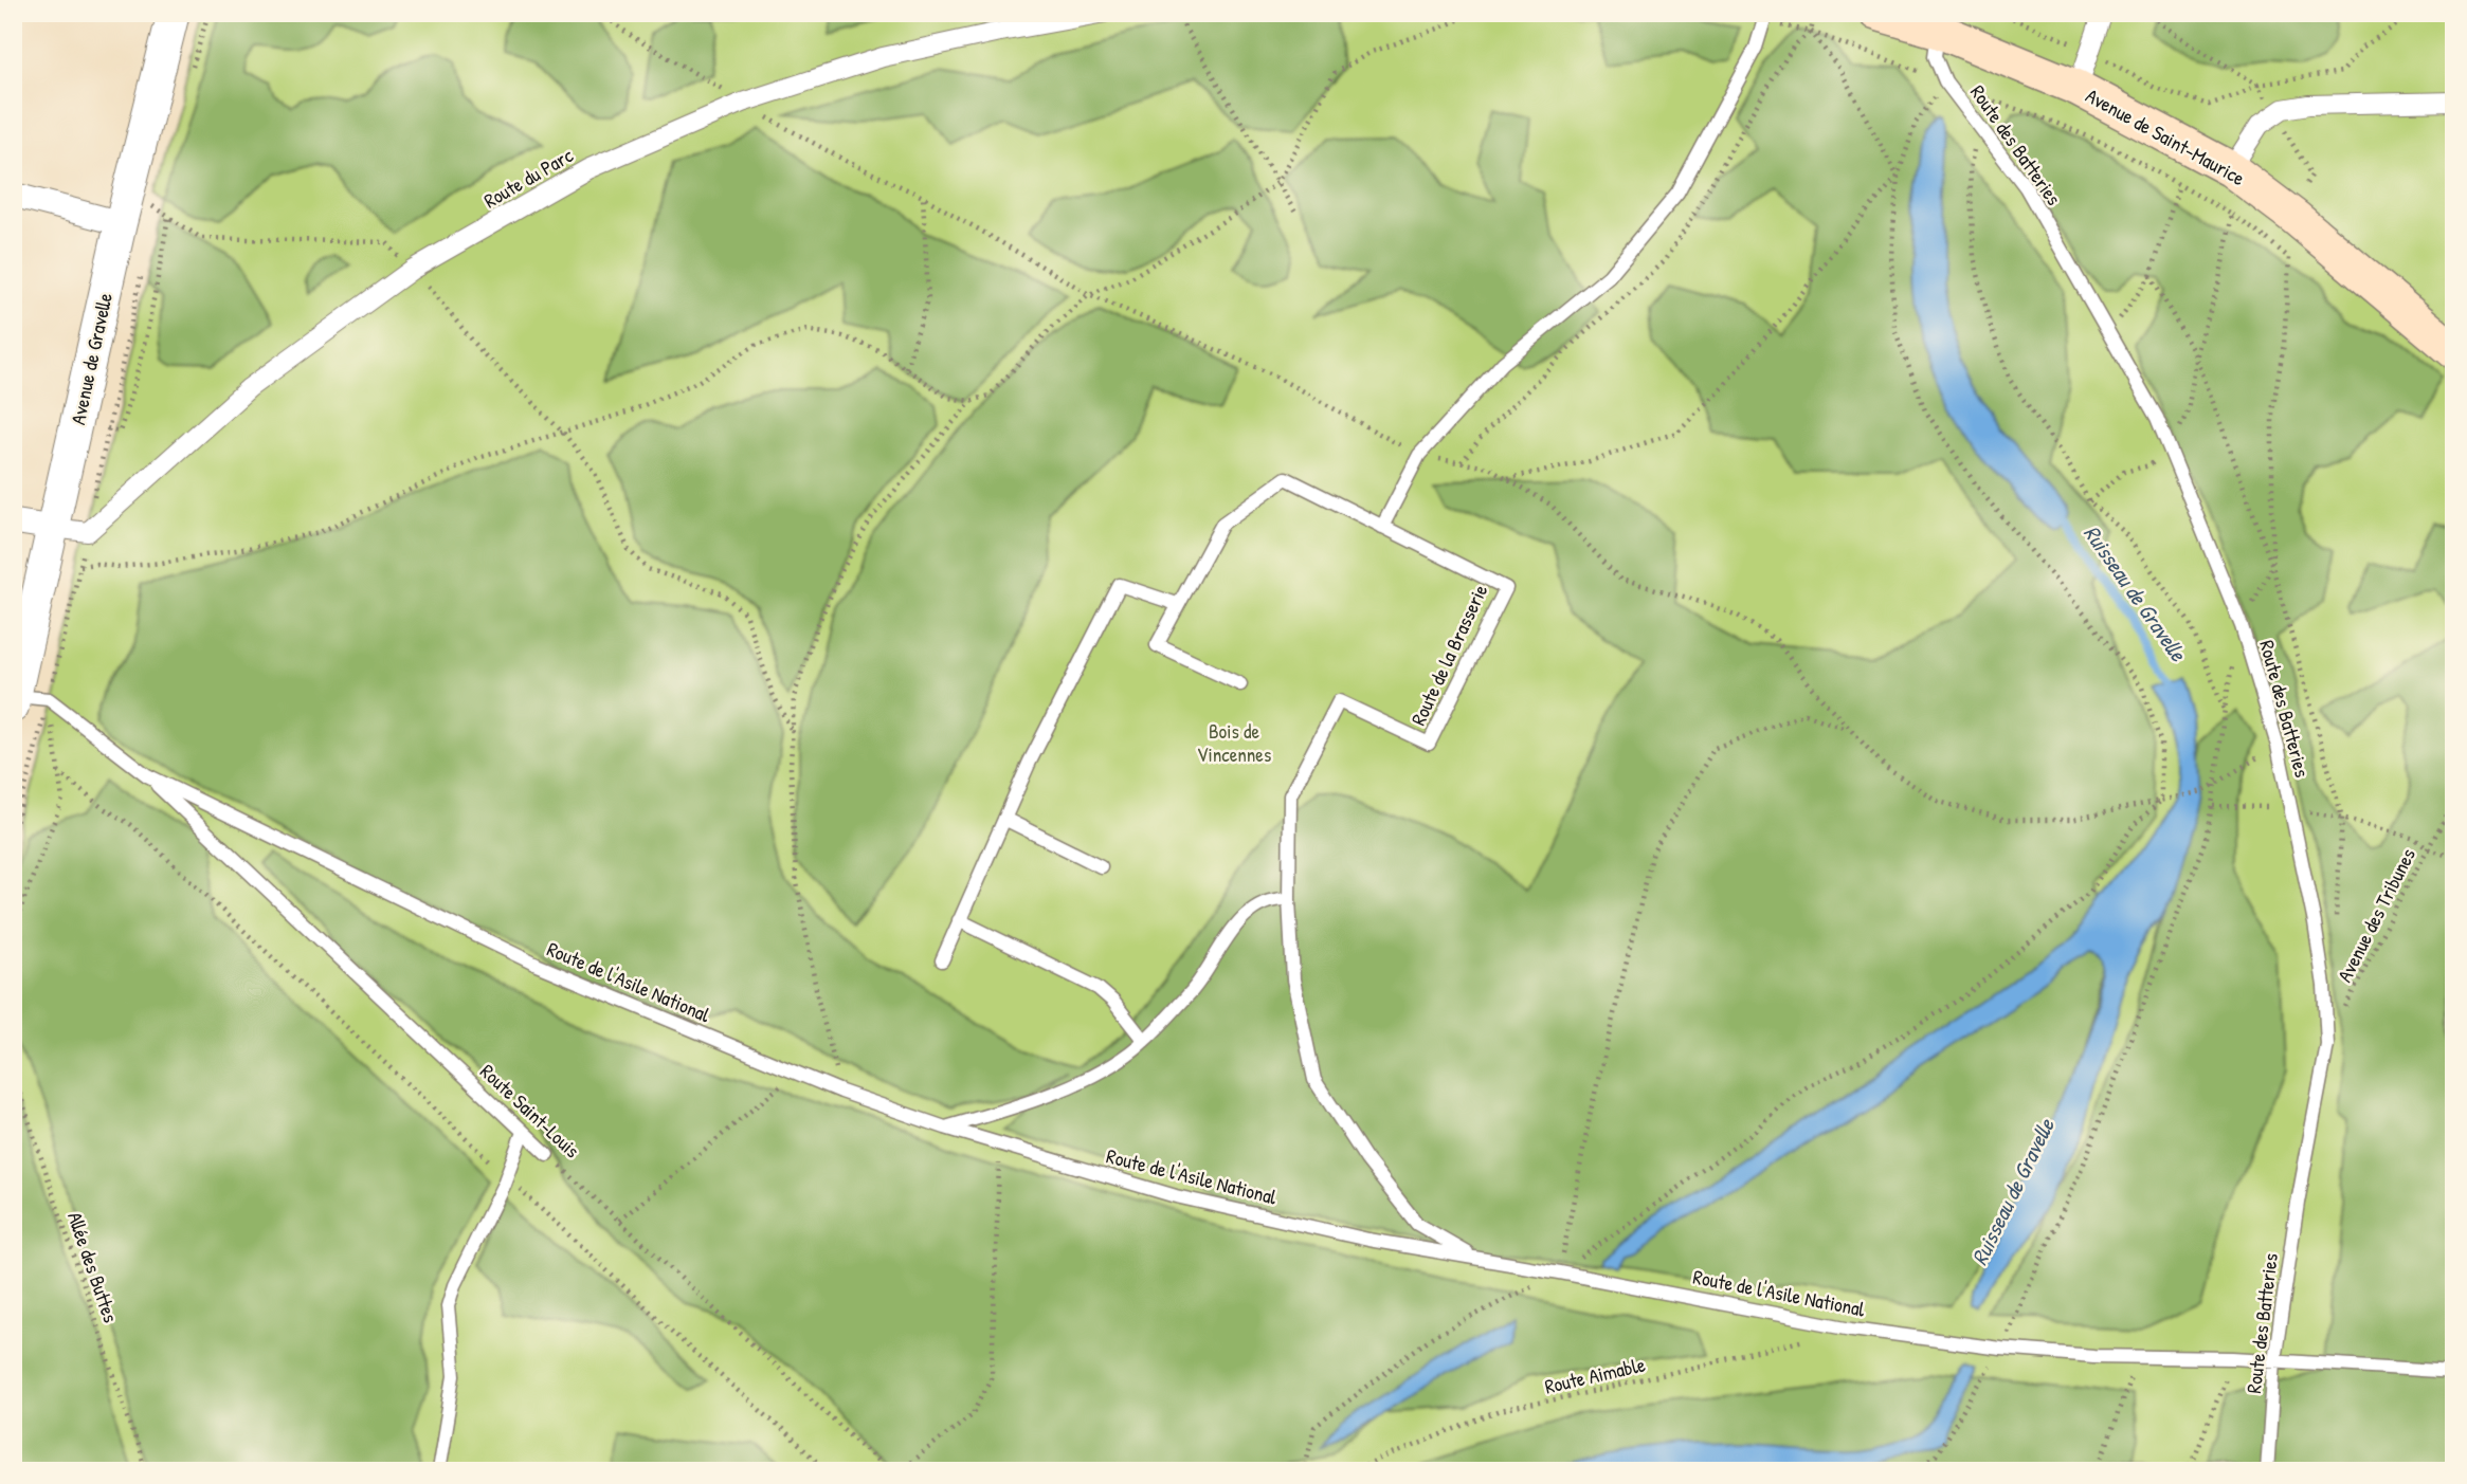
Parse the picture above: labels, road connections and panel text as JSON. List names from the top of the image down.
{
  "streets": {
    "main road": ["Avenue de Saint-Maurice"],
    "street": ["Route du Parc", "Avenue de Gravelle"],
    "lane": [
      "Route des Batteries",
      "Route de la Brasserie",
      "Route de l'Asile National",
      "Route Saint-Louis"
    ],
    "path": ["Avenue des Tribunes", "Allée des Buttes", "Route Aimable"]
  },
  "crossings": [
    ["Avenue de Saint-Maurice", "Route des Batteries"],
    ["Route des Batteries", "Avenue des Tribunes"],
    ["Route des Batteries", "Route de l'Asile National"],
    ["Route du Parc", "Avenue de Gravelle"],
    ["Route de l'Asile National", "Route Saint-Louis"],
    ["Route de l'Asile National", "Route Aimable"]
  ],
  "water": ["Ruisseau de Gravelle"],
  "parks": ["Bois de Vincennes"]
}
